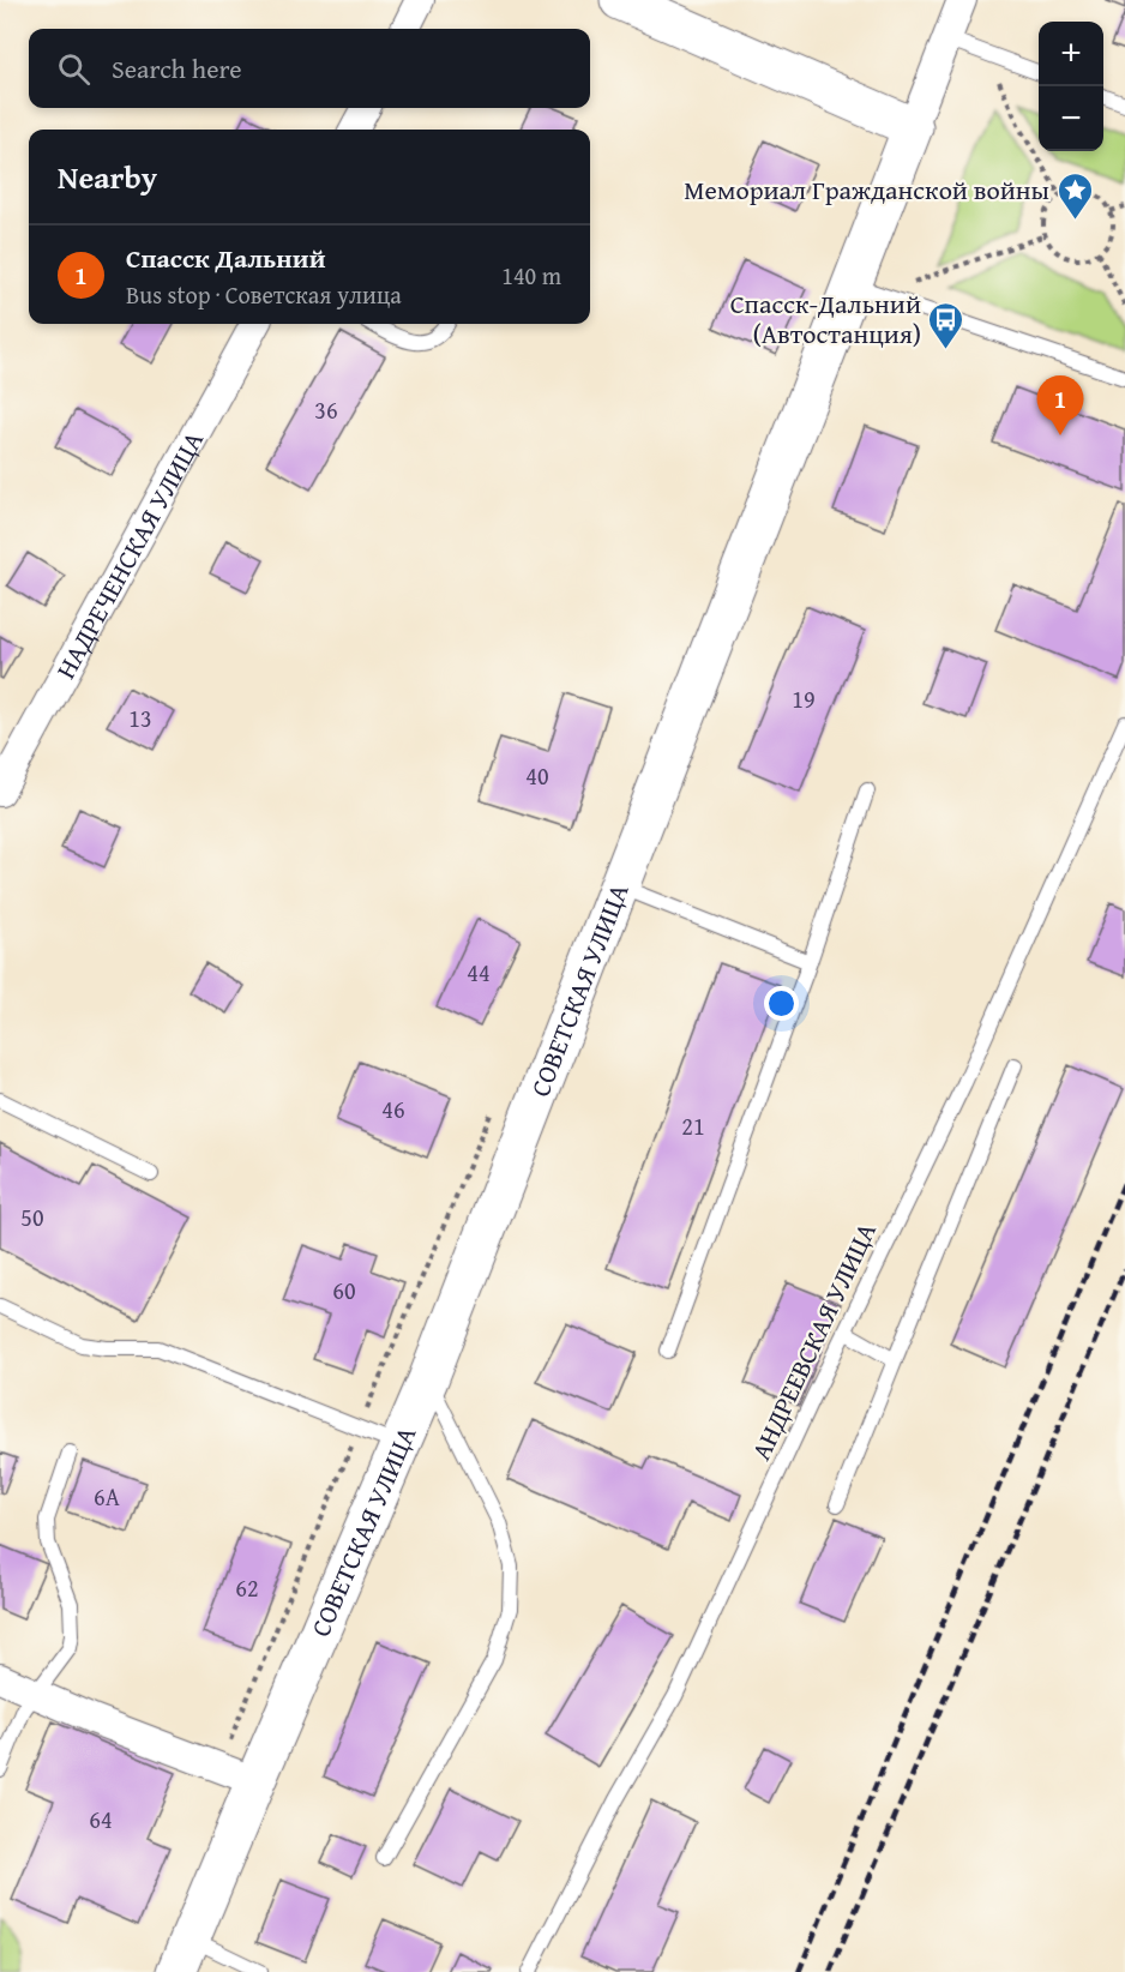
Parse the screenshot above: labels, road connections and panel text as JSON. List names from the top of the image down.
{
  "streets": {
    "main road": ["СОВЕТСКАЯ УЛИЦА"],
    "street": ["НАДРЕЧЕНСКАЯ УЛИЦА"],
    "lane": ["АНДРЕЕВСКАЯ УЛИЦА"]
  },
  "places": {
    "place": ["Мемориал Гражданской войны"],
    "bus stop": ["Спасск-Дальний (Автостанция)"]
  },
  "house_numbers": [
    "36",
    "19",
    "13",
    "40",
    "44",
    "46",
    "21",
    "50",
    "60",
    "6А",
    "62",
    "64"
  ],
  "page": {
    "map_buttons": ["+", "−"],
    "search": "Search here",
    "heading": "Nearby",
    "list": [
      {
        "mark": "1",
        "name": "Спасск Дальний",
        "note": "Bus stop · Советская улица",
        "value": "140 m"
      }
    ],
    "pins": "1"
  }
}
